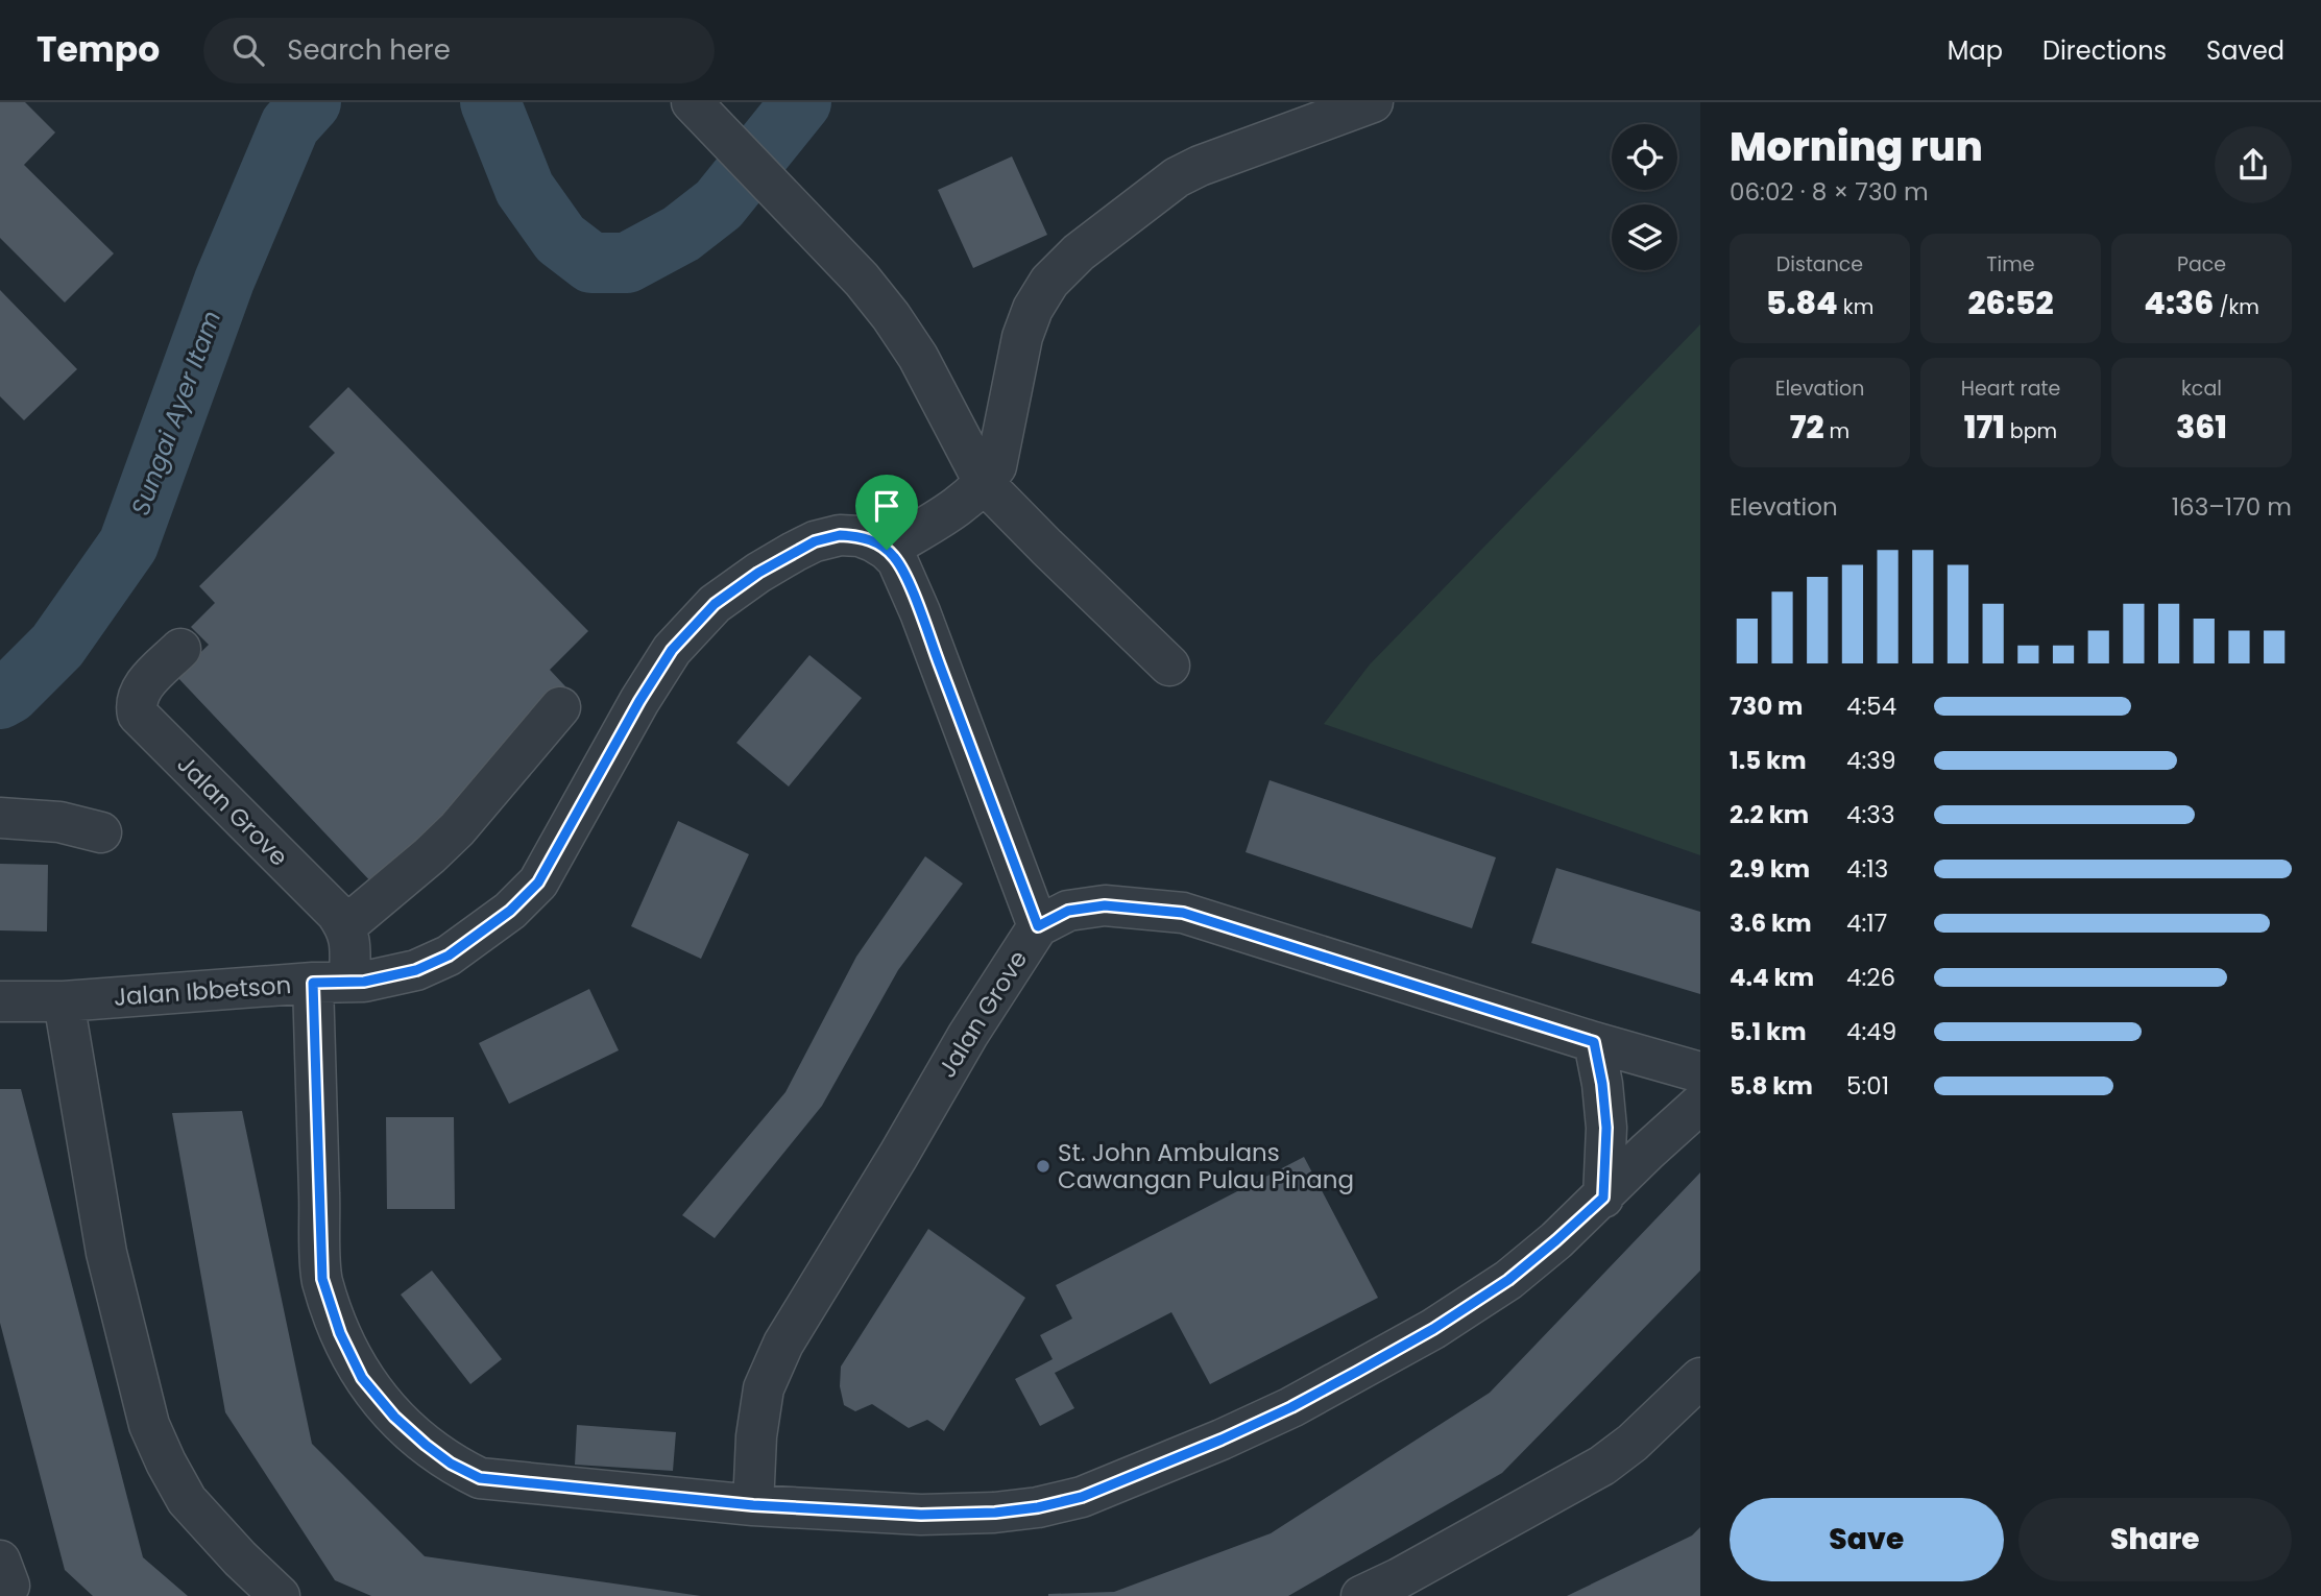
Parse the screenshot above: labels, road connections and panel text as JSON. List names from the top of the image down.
{
  "streets": {
    "street": ["Jalan Grove", "Jalan Ibbetson"]
  },
  "water": ["Sungai Ayer Itam"],
  "places": ["St. John Ambulans Cawangan Pulau Pinang"],
  "page": {
    "header": "Tempo",
    "search": "Search here",
    "nav": ["Map", "Directions", "Saved"],
    "heading": ["Morning run", "06:02 · 8 × 730 m"],
    "stats": [
      ["Distance", "5.84 km"],
      ["Time", "26:52"],
      ["Pace", "4:36 /km"],
      ["Elevation", "72 m"],
      ["Heart rate", "171 bpm"],
      ["kcal", "361"]
    ],
    "chart": ["Elevation", "163–170 m"],
    "list": [
      {
        "name": "730 m",
        "note": "4:54"
      },
      {
        "name": "1.5 km",
        "note": "4:39"
      },
      {
        "name": "2.2 km",
        "note": "4:33"
      },
      {
        "name": "2.9 km",
        "note": "4:13"
      },
      {
        "name": "3.6 km",
        "note": "4:17"
      },
      {
        "name": "4.4 km",
        "note": "4:26"
      },
      {
        "name": "5.1 km",
        "note": "4:49"
      },
      {
        "name": "5.8 km",
        "note": "5:01"
      }
    ],
    "buttons": ["Save", "Share"]
  }
}
